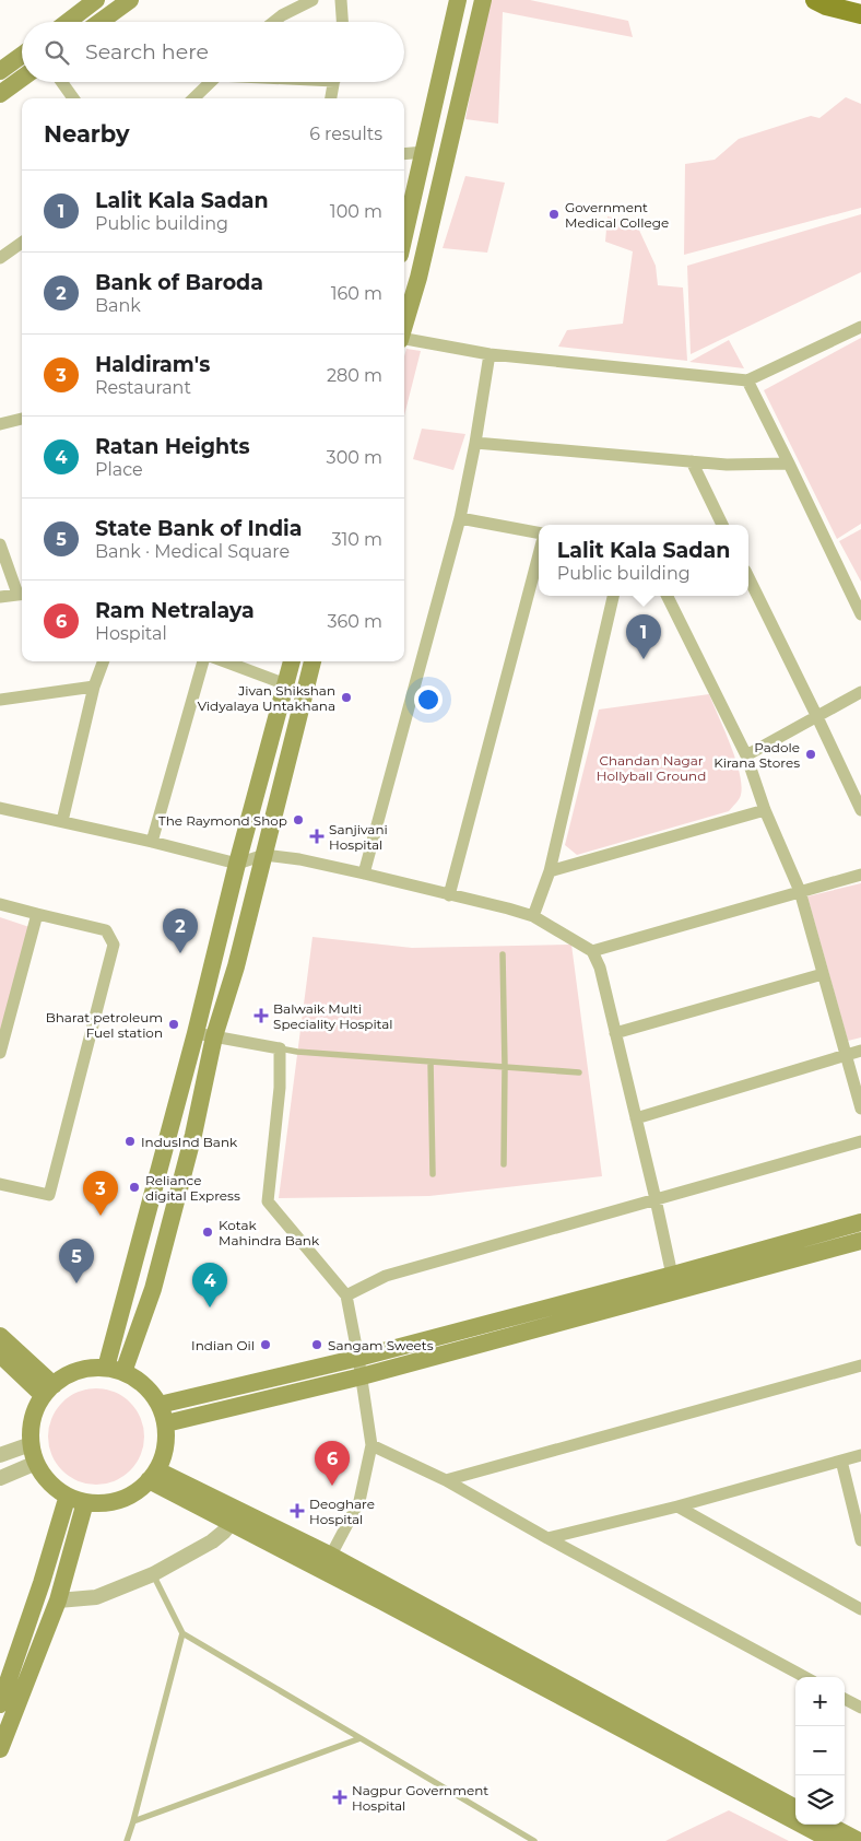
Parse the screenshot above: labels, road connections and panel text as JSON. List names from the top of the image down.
{
  "parks": ["Chandan Nagar Hollyball Ground"],
  "places": {
    "other": [
      "Government Medical College",
      "Jivan Shikshan Vidyalaya Untakhana",
      "Padole Kirana Stores",
      "The Raymond Shop",
      "Bharat petroleum Fuel station",
      "IndusInd Bank",
      "Reliance digital Express",
      "Kotak Mahindra Bank",
      "Indian Oil",
      "Sangam Sweets"
    ],
    "health": [
      "Sanjivani Hospital",
      "Balwaik Multi Speciality Hospital",
      "Deoghare Hospital",
      "Nagpur Government Hospital"
    ]
  },
  "page": {
    "search": "Search here",
    "heading": ["Nearby", "6 results"],
    "list": [
      {
        "mark": "1",
        "name": "Lalit Kala Sadan",
        "note": "Public building",
        "value": "100 m"
      },
      {
        "mark": "2",
        "name": "Bank of Baroda",
        "note": "Bank",
        "value": "160 m"
      },
      {
        "mark": "3",
        "name": "Haldiram's",
        "note": "Restaurant",
        "value": "280 m"
      },
      {
        "mark": "4",
        "name": "Ratan Heights",
        "note": "Place",
        "value": "300 m"
      },
      {
        "mark": "5",
        "name": "State Bank of India",
        "note": "Bank · Medical Square",
        "value": "310 m"
      },
      {
        "mark": "6",
        "name": "Ram Netralaya",
        "note": "Hospital",
        "value": "360 m"
      }
    ],
    "popup": ["Lalit Kala Sadan", "Public building"],
    "pins": [
      "1",
      "2",
      "3",
      "5",
      "4",
      "6"
    ],
    "map_buttons": ["+", "−"]
  }
}
